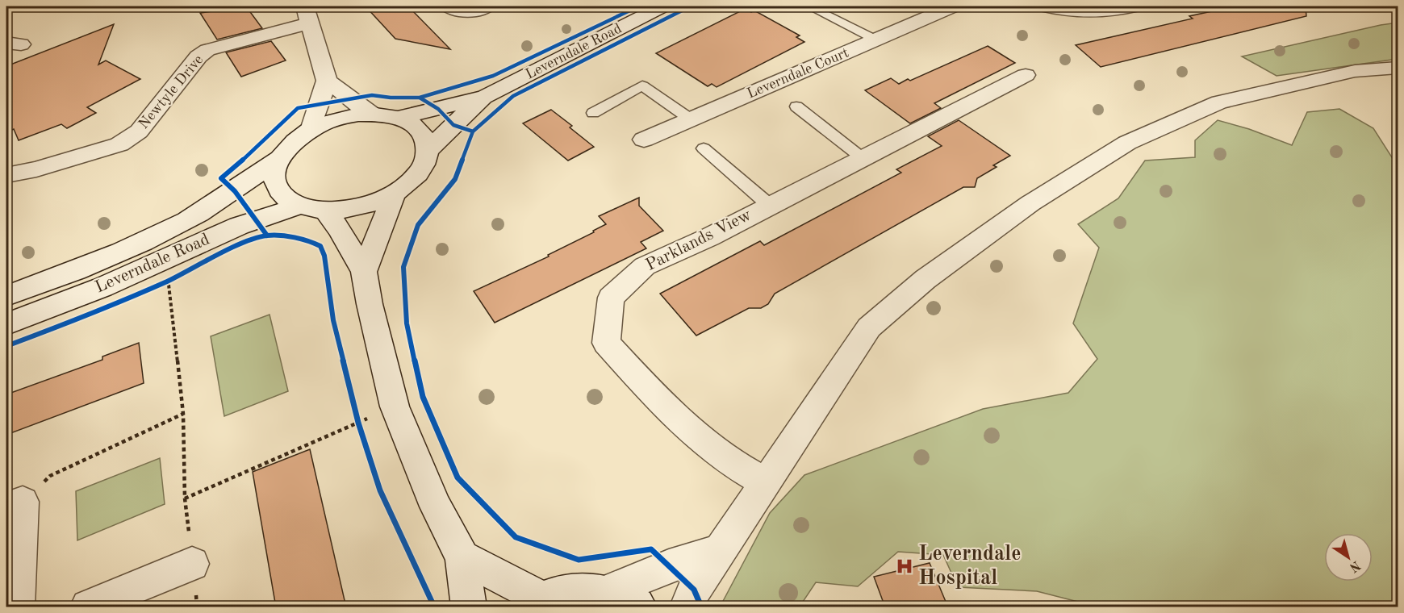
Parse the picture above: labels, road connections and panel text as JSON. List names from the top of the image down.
{
  "streets": {
    "street": [
      "Leverndale Road",
      "Leverndale Court",
      "Newtyle Drive",
      "Parklands View"
    ]
  },
  "places": {
    "hospital": ["Leverndale Hospital"]
  },
  "north": "bottom right"
}
